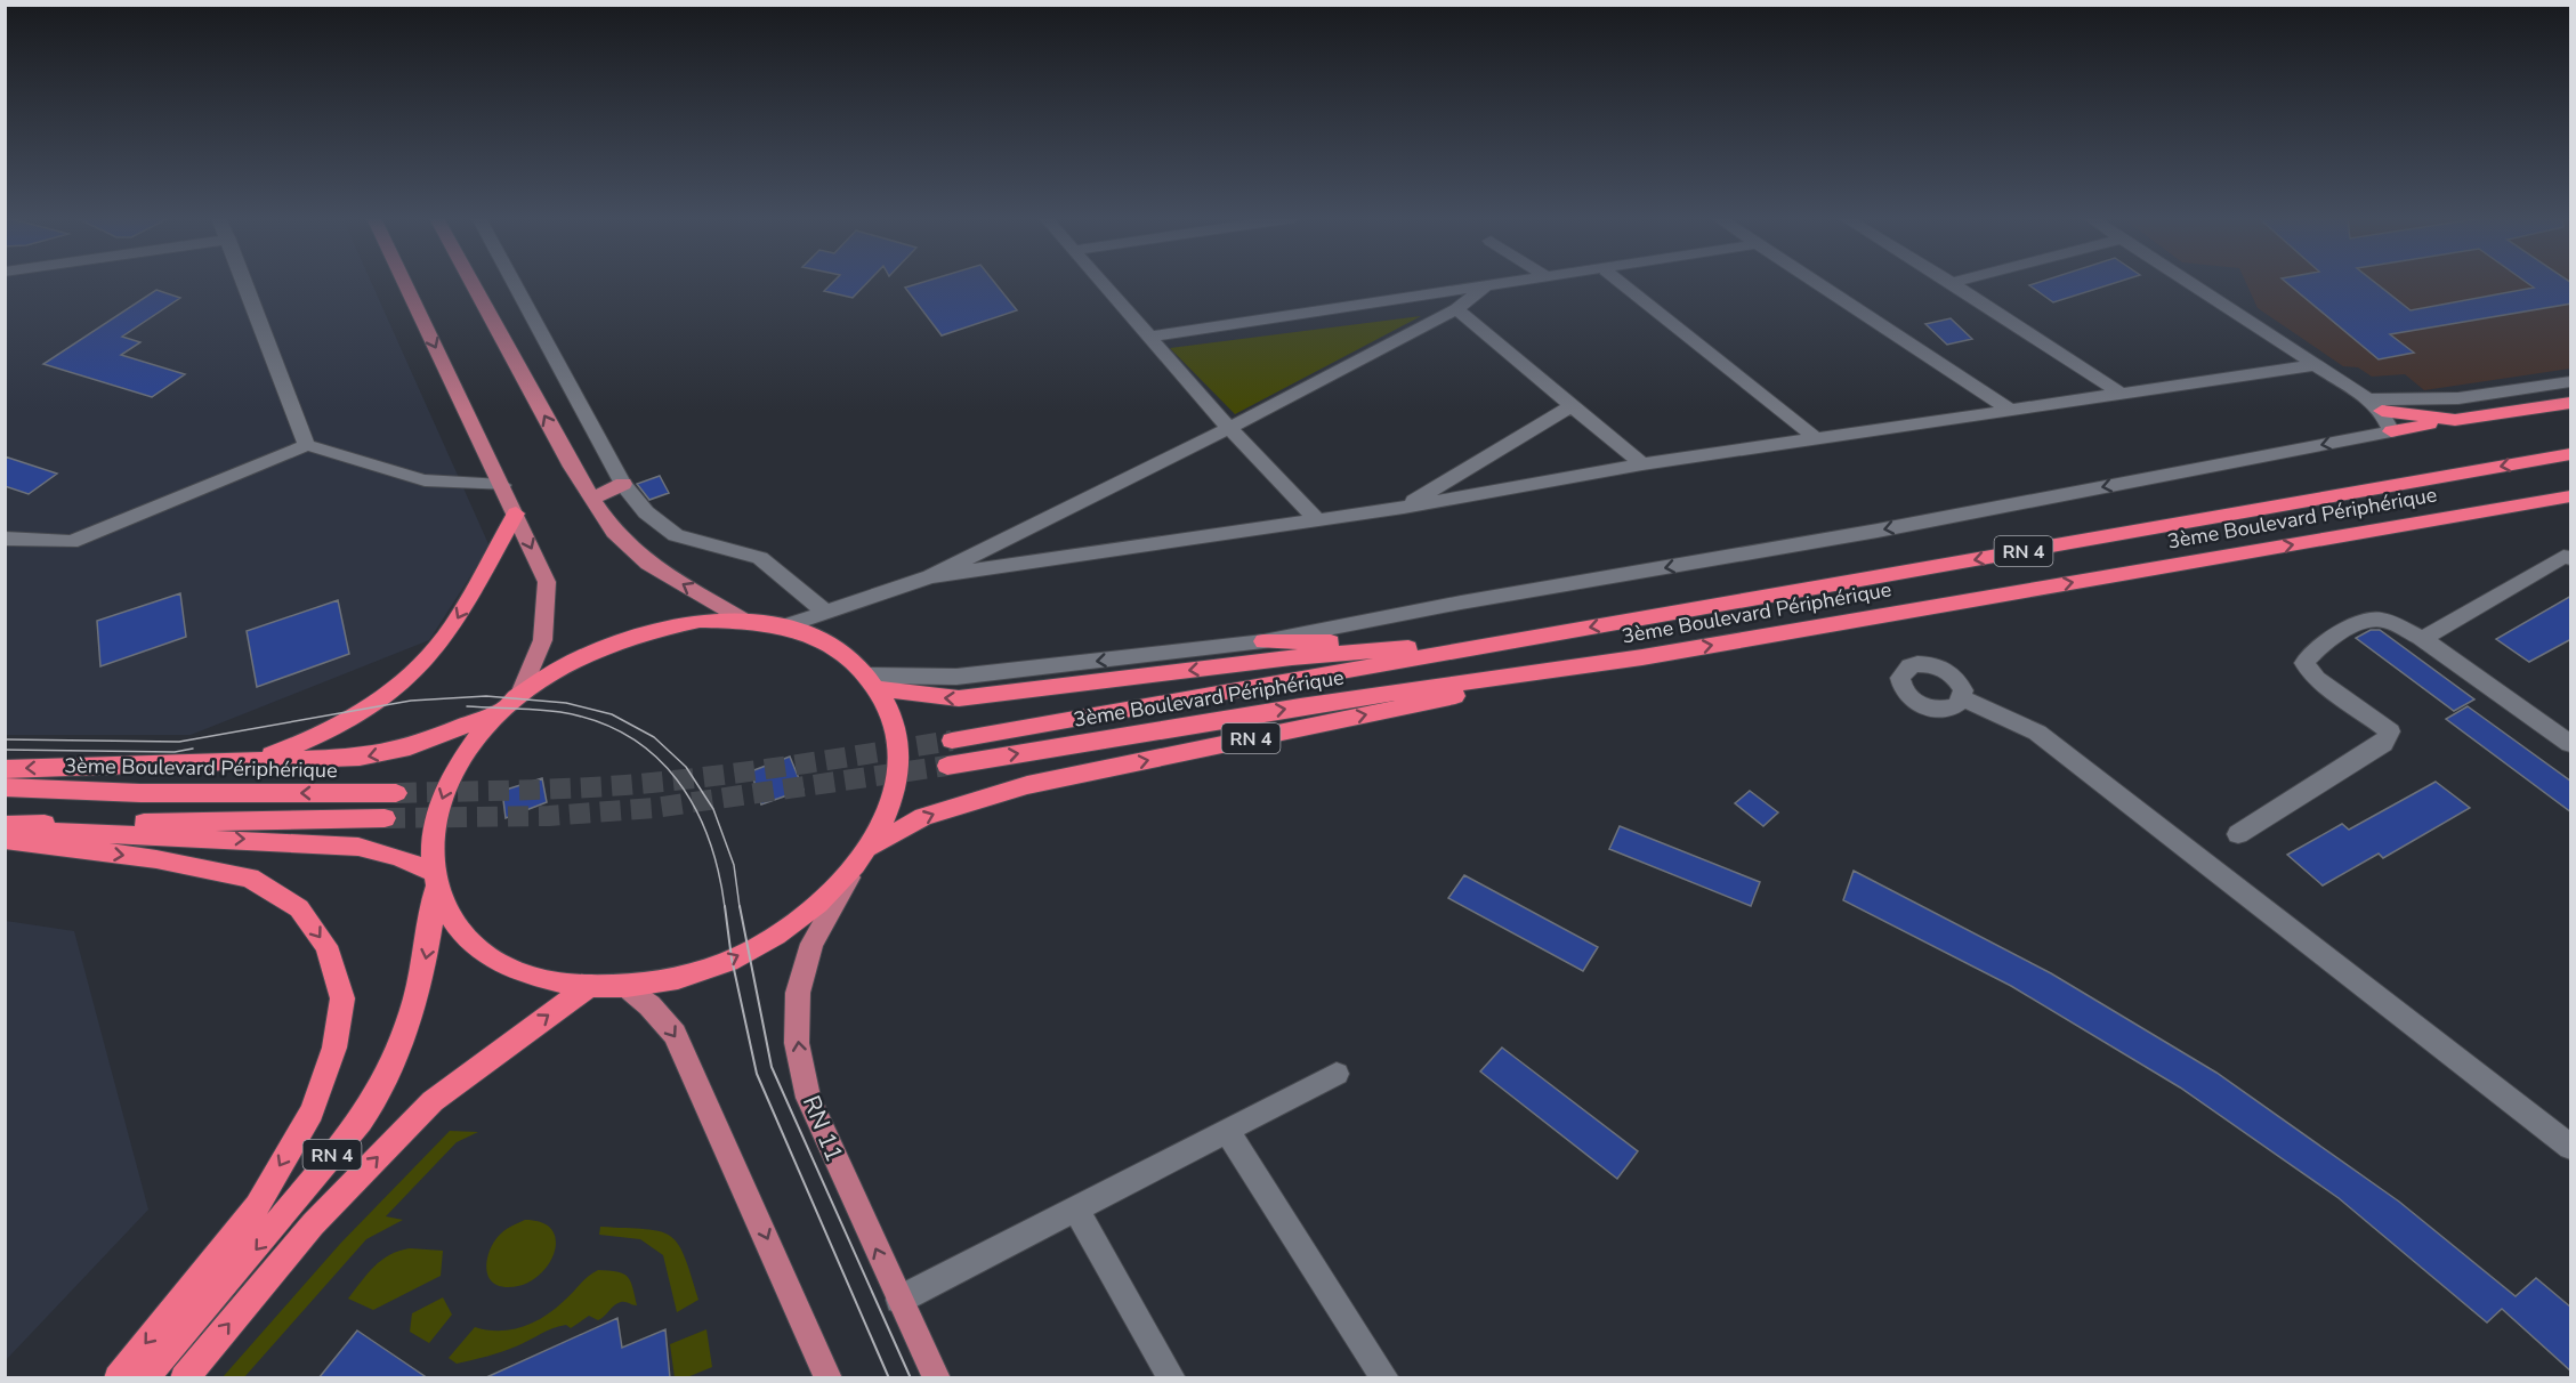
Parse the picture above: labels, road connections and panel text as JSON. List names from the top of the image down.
{
  "streets": {
    "highway": ["3ème Boulevard Périphérique", "RN 4"],
    "main road": ["RN 11"]
  },
  "crossings": [
    ["3ème Boulevard Périphérique", "RN 4"]
  ]
}
